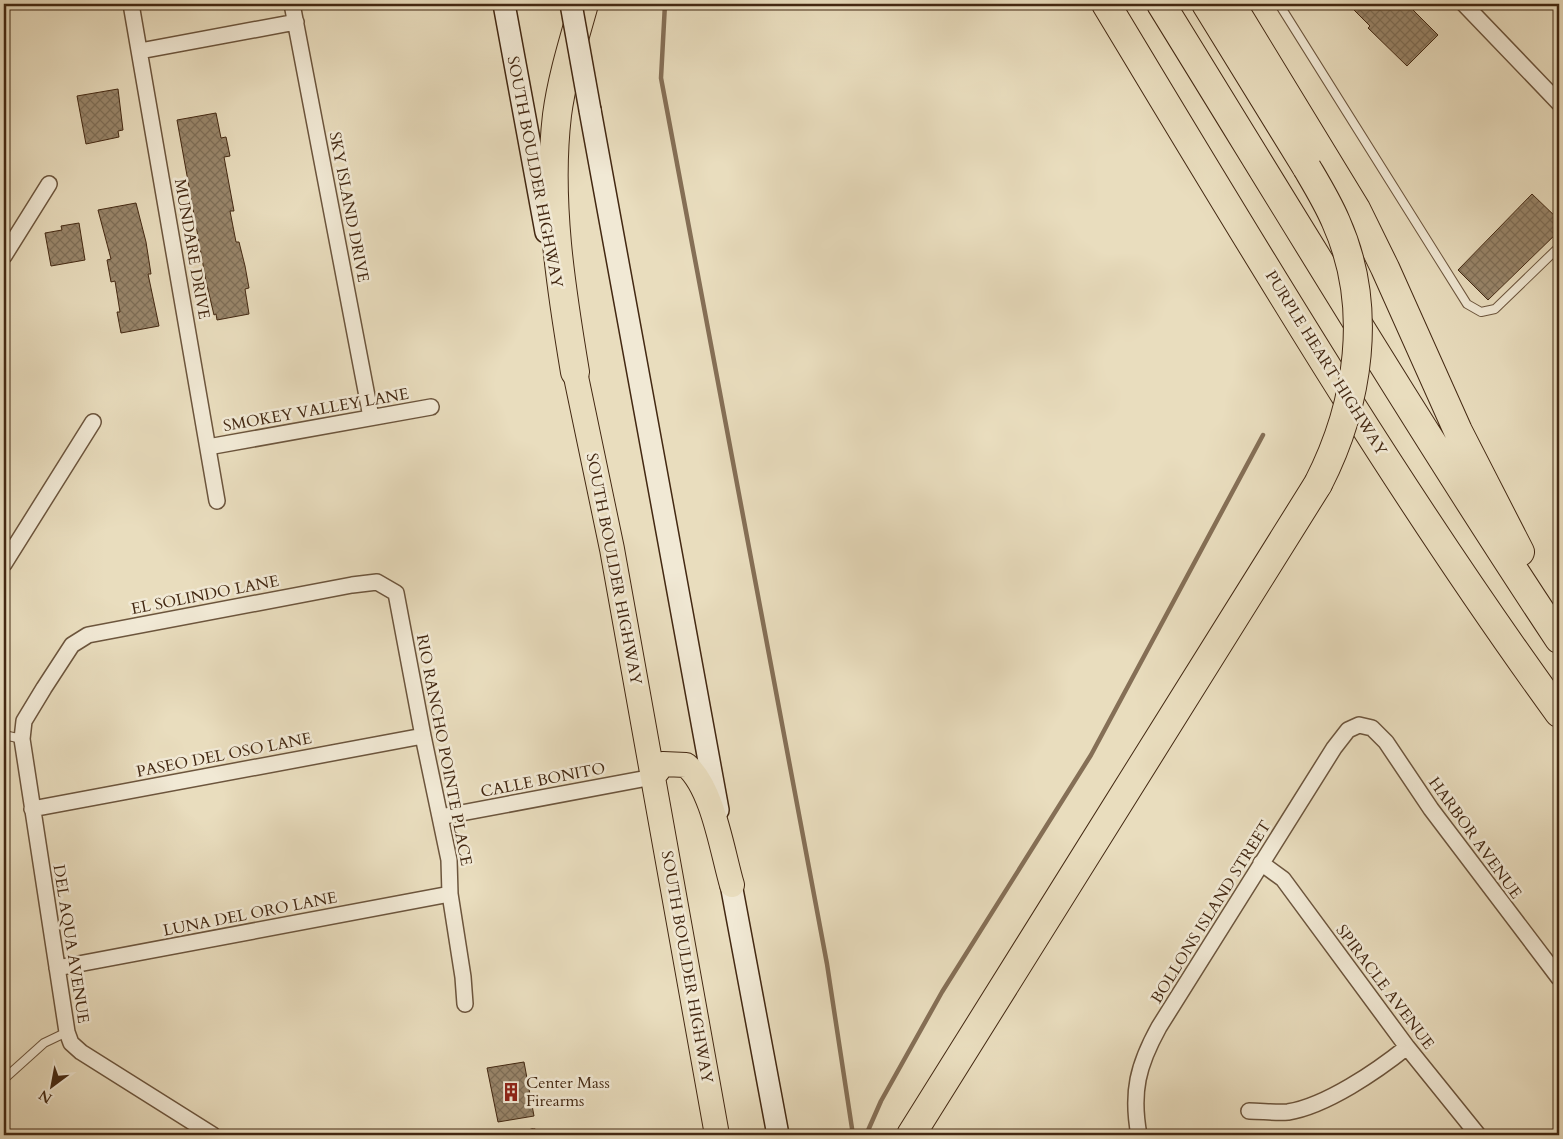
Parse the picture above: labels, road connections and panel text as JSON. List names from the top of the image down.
{
  "streets": {
    "highway": ["PURPLE HEART HIGHWAY"],
    "main road": ["SOUTH BOULDER HIGHWAY"],
    "street": [
      "SKY ISLAND DRIVE",
      "MUNDARE DRIVE",
      "SMOKEY VALLEY LANE",
      "EL SOLINDO LANE",
      "RIO RANCHO POINTE PLACE",
      "PASEO DEL OSO LANE",
      "CALLE BONITO",
      "HARBOR AVENUE",
      "BOLLONS ISLAND STREET",
      "LUNA DEL ORO LANE",
      "DEL AQUA AVENUE",
      "SPIRACLE AVENUE"
    ]
  },
  "crossings": [
    ["SOUTH BOULDER HIGHWAY", "CALLE BONITO"],
    ["SKY ISLAND DRIVE", "SMOKEY VALLEY LANE"],
    ["MUNDARE DRIVE", "SMOKEY VALLEY LANE"],
    ["EL SOLINDO LANE", "RIO RANCHO POINTE PLACE"],
    ["EL SOLINDO LANE", "DEL AQUA AVENUE"],
    ["RIO RANCHO POINTE PLACE", "PASEO DEL OSO LANE"],
    ["RIO RANCHO POINTE PLACE", "CALLE BONITO"],
    ["RIO RANCHO POINTE PLACE", "LUNA DEL ORO LANE"],
    ["PASEO DEL OSO LANE", "DEL AQUA AVENUE"],
    ["HARBOR AVENUE", "BOLLONS ISLAND STREET"],
    ["BOLLONS ISLAND STREET", "SPIRACLE AVENUE"],
    ["LUNA DEL ORO LANE", "DEL AQUA AVENUE"]
  ],
  "places": {
    "building": ["Center Mass Firearms"]
  },
  "north": "bottom left"
}
